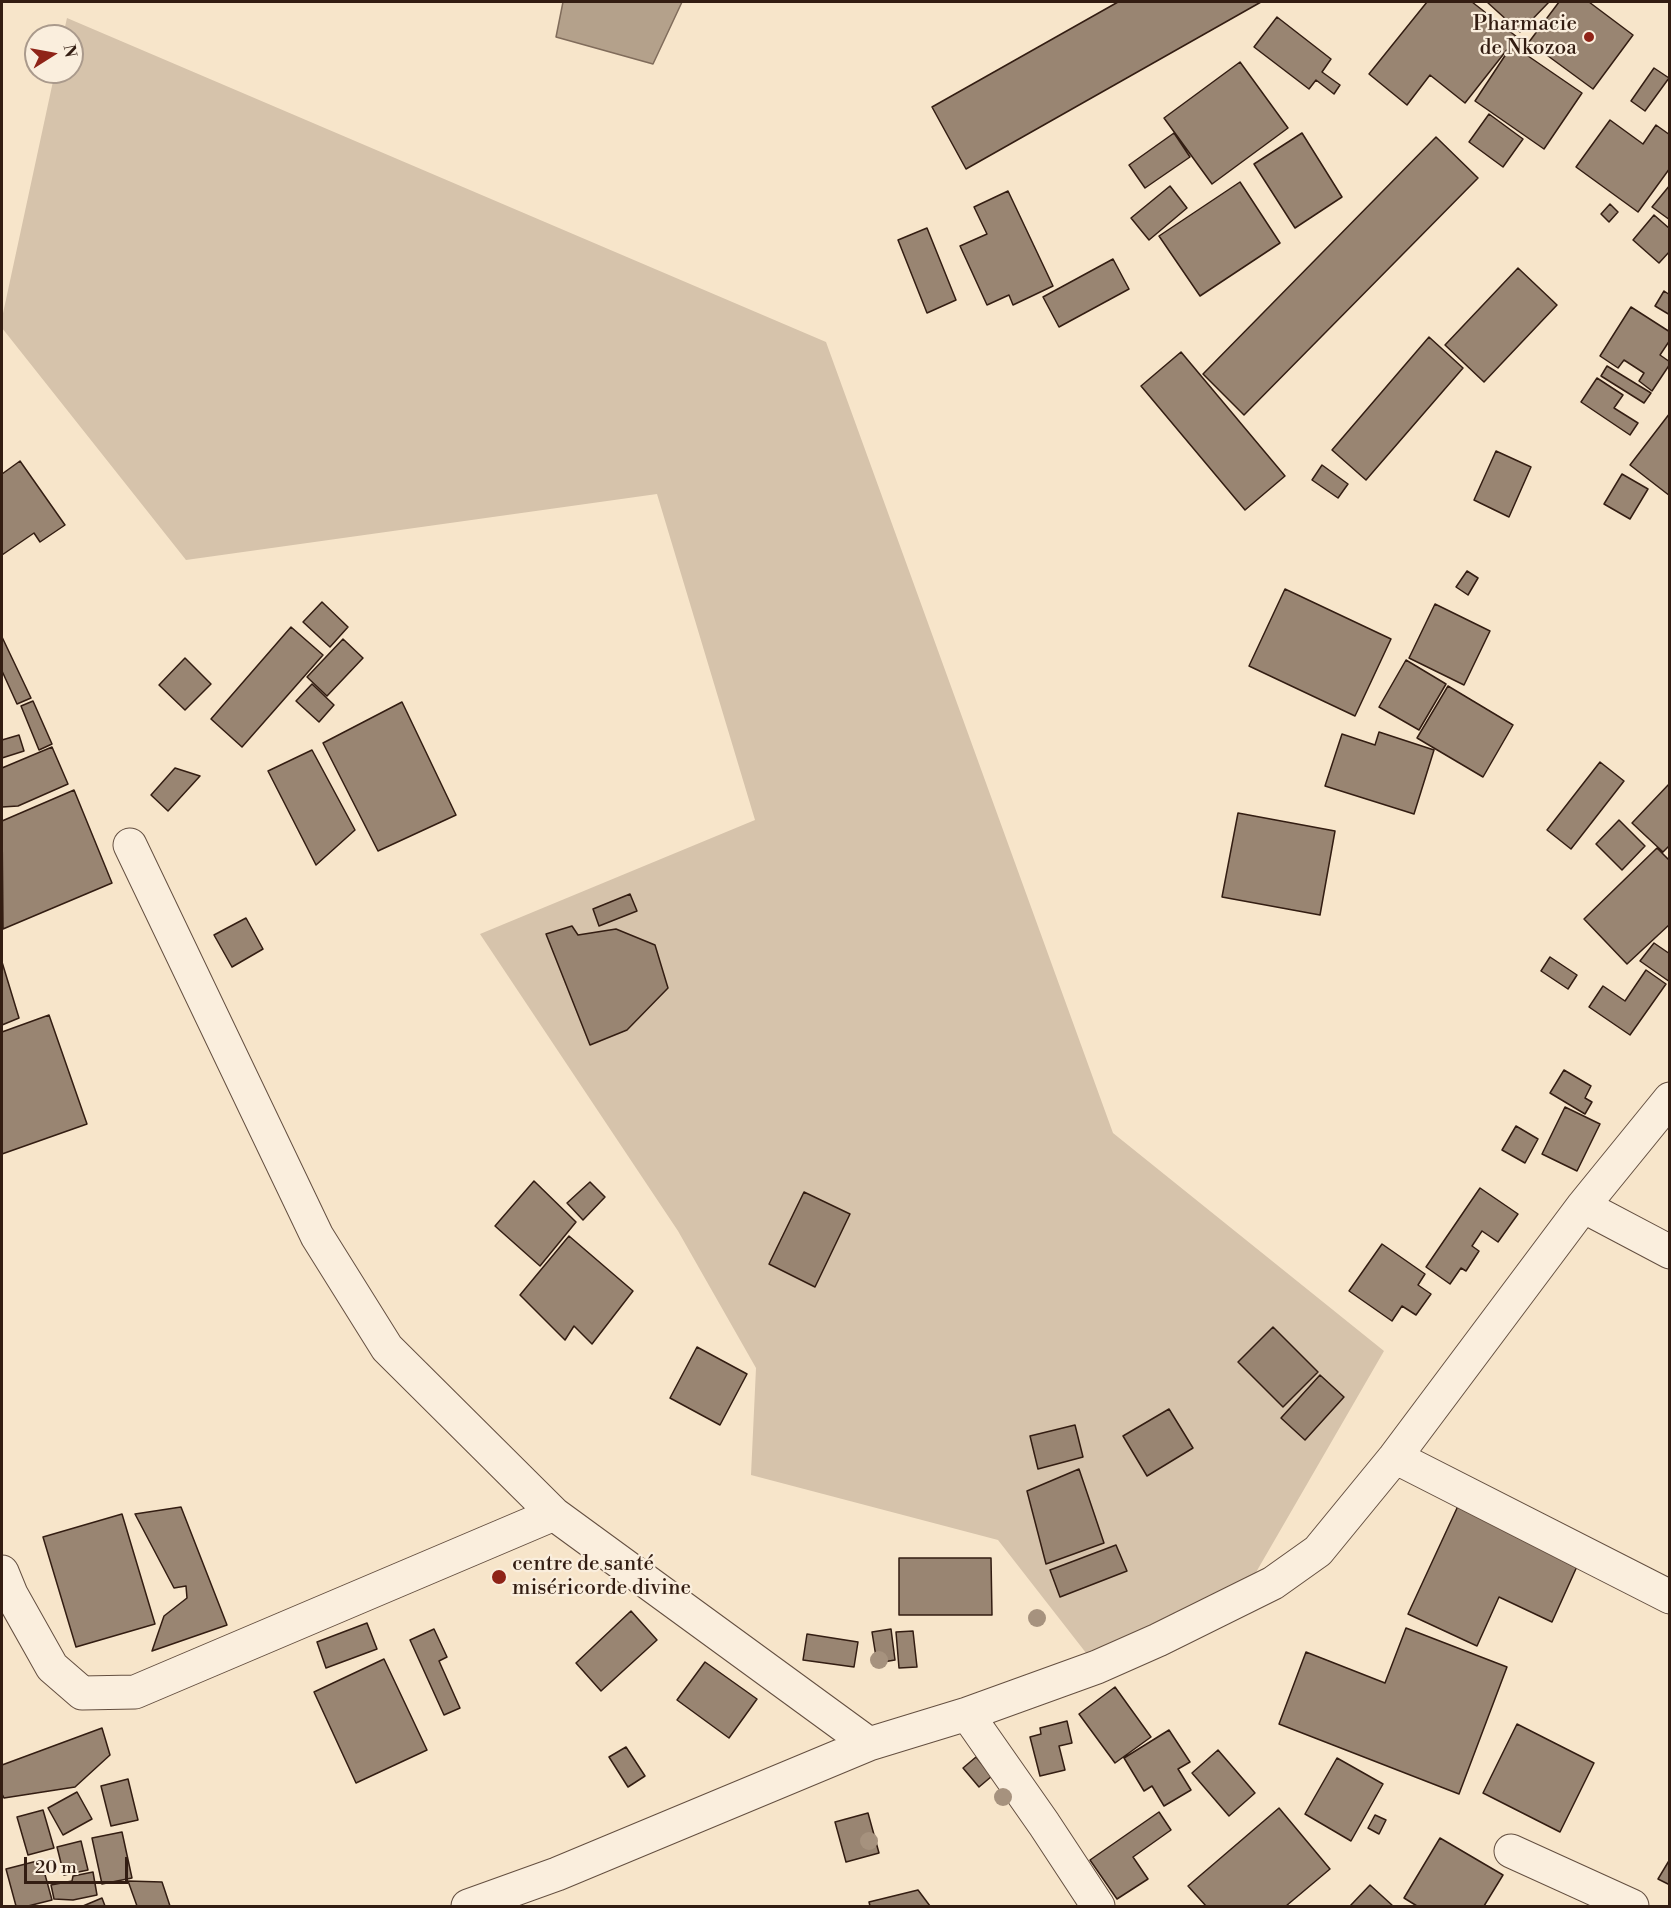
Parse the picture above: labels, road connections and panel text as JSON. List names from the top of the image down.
{
  "places": ["Pharmacie de Nkozoa", "centre de santé miséricorde divine"],
  "scale_bar": "20 m",
  "north": "right"
}
